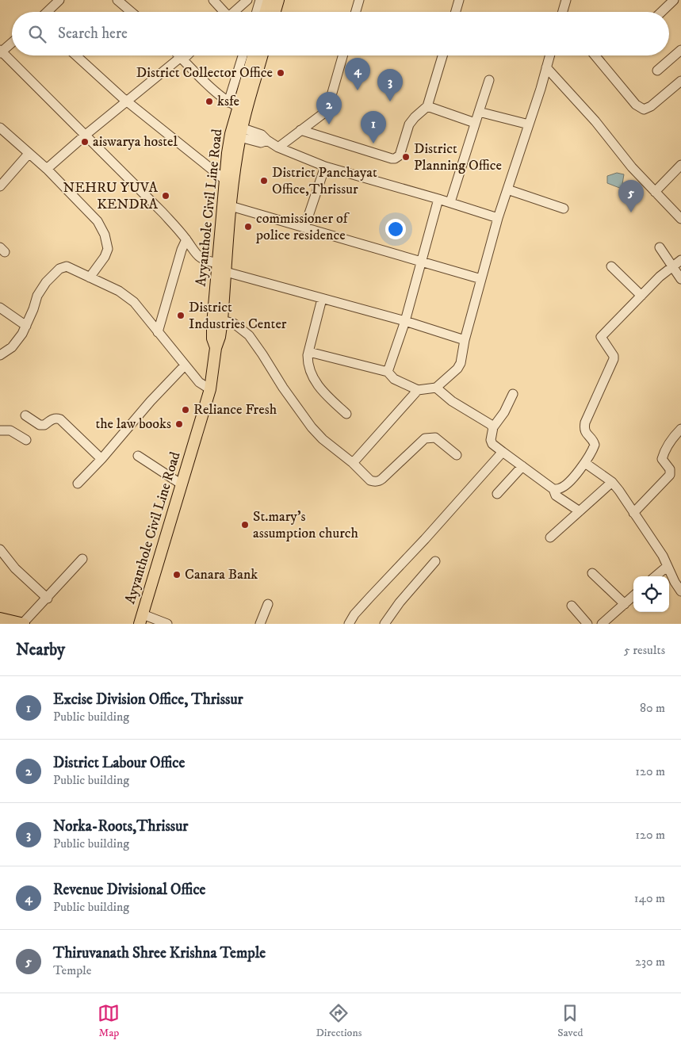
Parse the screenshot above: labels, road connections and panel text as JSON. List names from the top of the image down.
{
  "streets": {
    "main road": ["Ayyanthole Civil Line Road"]
  },
  "places": [
    "District Collector Office",
    "ksfe",
    "aiswarya hostel",
    "District Planning Office",
    "District Panchayat Office,Thrissur",
    "NEHRU YUVA KENDRA",
    "commissioner of police residence",
    "District Industries Center",
    "Reliance Fresh",
    "the law books",
    "St.mary's assumption church",
    "Canara Bank"
  ],
  "page": {
    "search": "Search here",
    "pins": [
      "4",
      "3",
      "2",
      "1",
      "5"
    ],
    "heading": ["Nearby", "5 results"],
    "list": [
      {
        "mark": "1",
        "name": "Excise Division Office, Thrissur",
        "note": "Public building",
        "value": "80 m"
      },
      {
        "mark": "2",
        "name": "District Labour Office",
        "note": "Public building",
        "value": "120 m"
      },
      {
        "mark": "3",
        "name": "Norka-Roots,Thrissur",
        "note": "Public building",
        "value": "120 m"
      },
      {
        "mark": "4",
        "name": "Revenue Divisional Office",
        "note": "Public building",
        "value": "140 m"
      },
      {
        "mark": "5",
        "name": "Thiruvanath Shree Krishna Temple",
        "note": "Temple",
        "value": "230 m"
      }
    ],
    "nav": ["Map", "Directions", "Saved"]
  }
}
